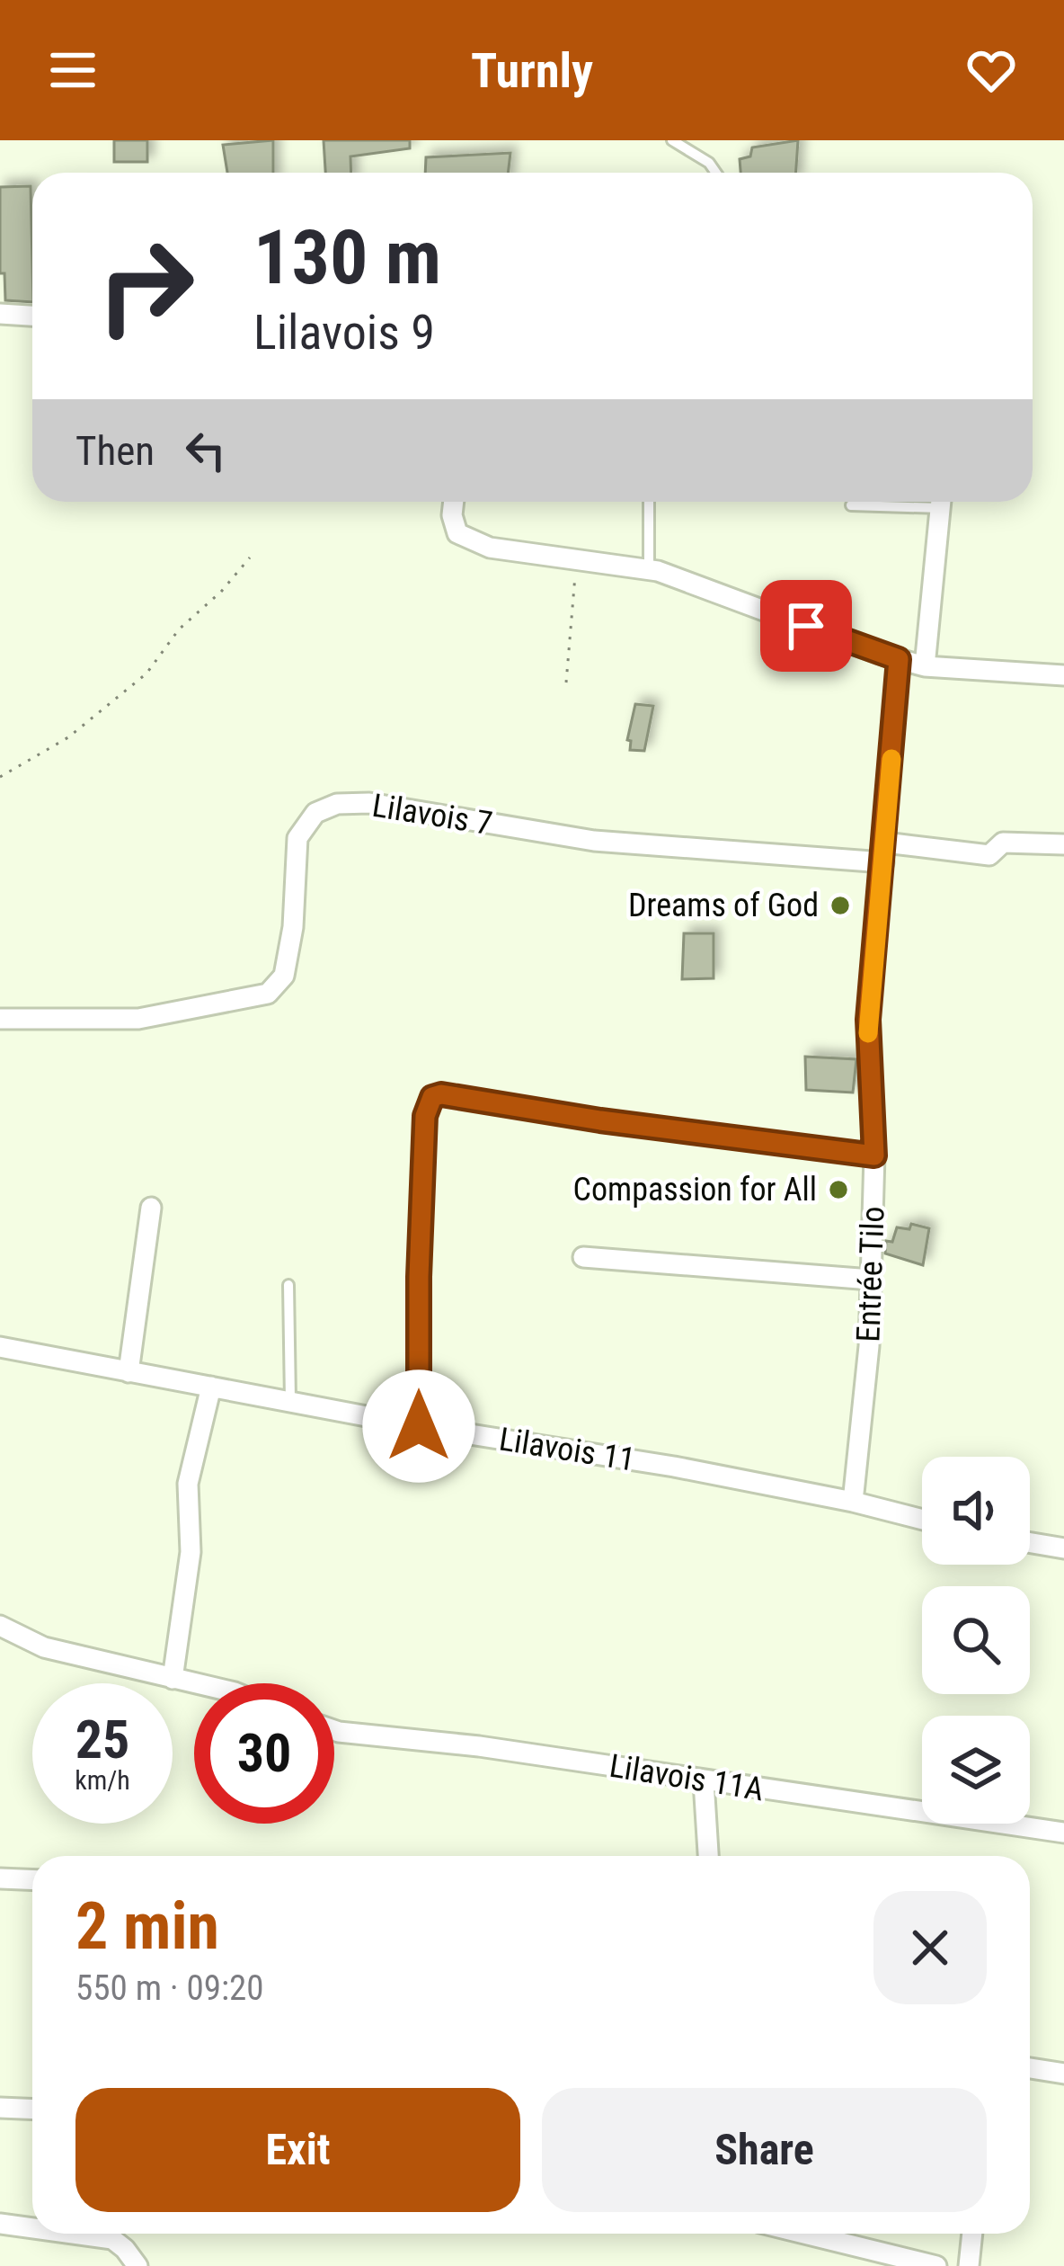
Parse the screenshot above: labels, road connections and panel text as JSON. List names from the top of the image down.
{
  "streets": {
    "street": [
      "Lilavois 7",
      "Entrée Tilo",
      "Lilavois 11",
      "Lilavois 11A"
    ]
  },
  "crossings": [
    ["Lilavois 7", "Entrée Tilo"],
    ["Entrée Tilo", "Lilavois 11"]
  ],
  "places": ["Dreams of God", "Compassion for All"],
  "page": {
    "header": "Turnly",
    "turn": ["130 m", "Lilavois 9"],
    "then": "Then",
    "speed": "25 km/h",
    "limit": "30",
    "heading": ["2 min", "550 m · 09:20"],
    "buttons": ["Exit", "Share"]
  }
}
